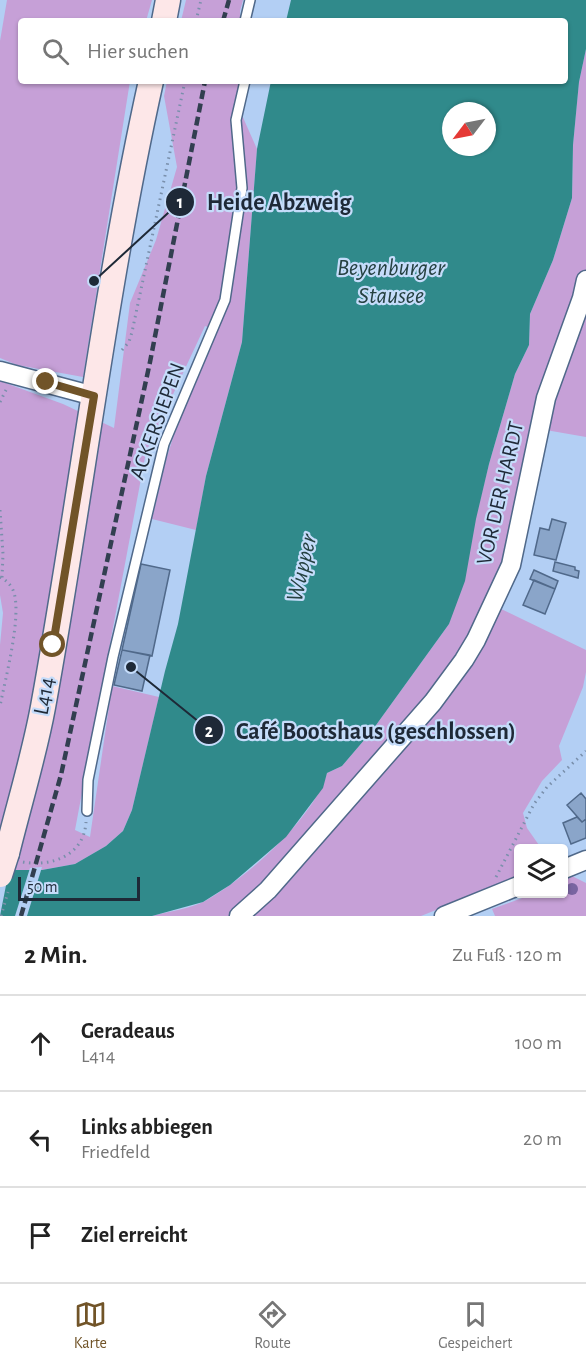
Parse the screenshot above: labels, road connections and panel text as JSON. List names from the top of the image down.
{
  "streets": {
    "main road": ["L414"],
    "street": ["VOR DER HARDT"],
    "lane": ["ACKERSIEPEN"]
  },
  "water": ["Beyenburger Stausee", "Wupper"],
  "places": ["Heide Abzweig", "Café Bootshaus (geschlossen)"],
  "scale_bar": "50 m",
  "north": "bottom left",
  "page": {
    "search": "Hier suchen",
    "scale": "50 m",
    "heading": ["2 Min.", "Zu Fuß · 120 m"],
    "list": [
      ["Geradeaus", "L414", "100 m"],
      ["Links abbiegen", "Friedfeld", "20 m"],
      "Ziel erreicht"
    ],
    "nav": ["Karte", "Route", "Gespeichert"]
  }
}
